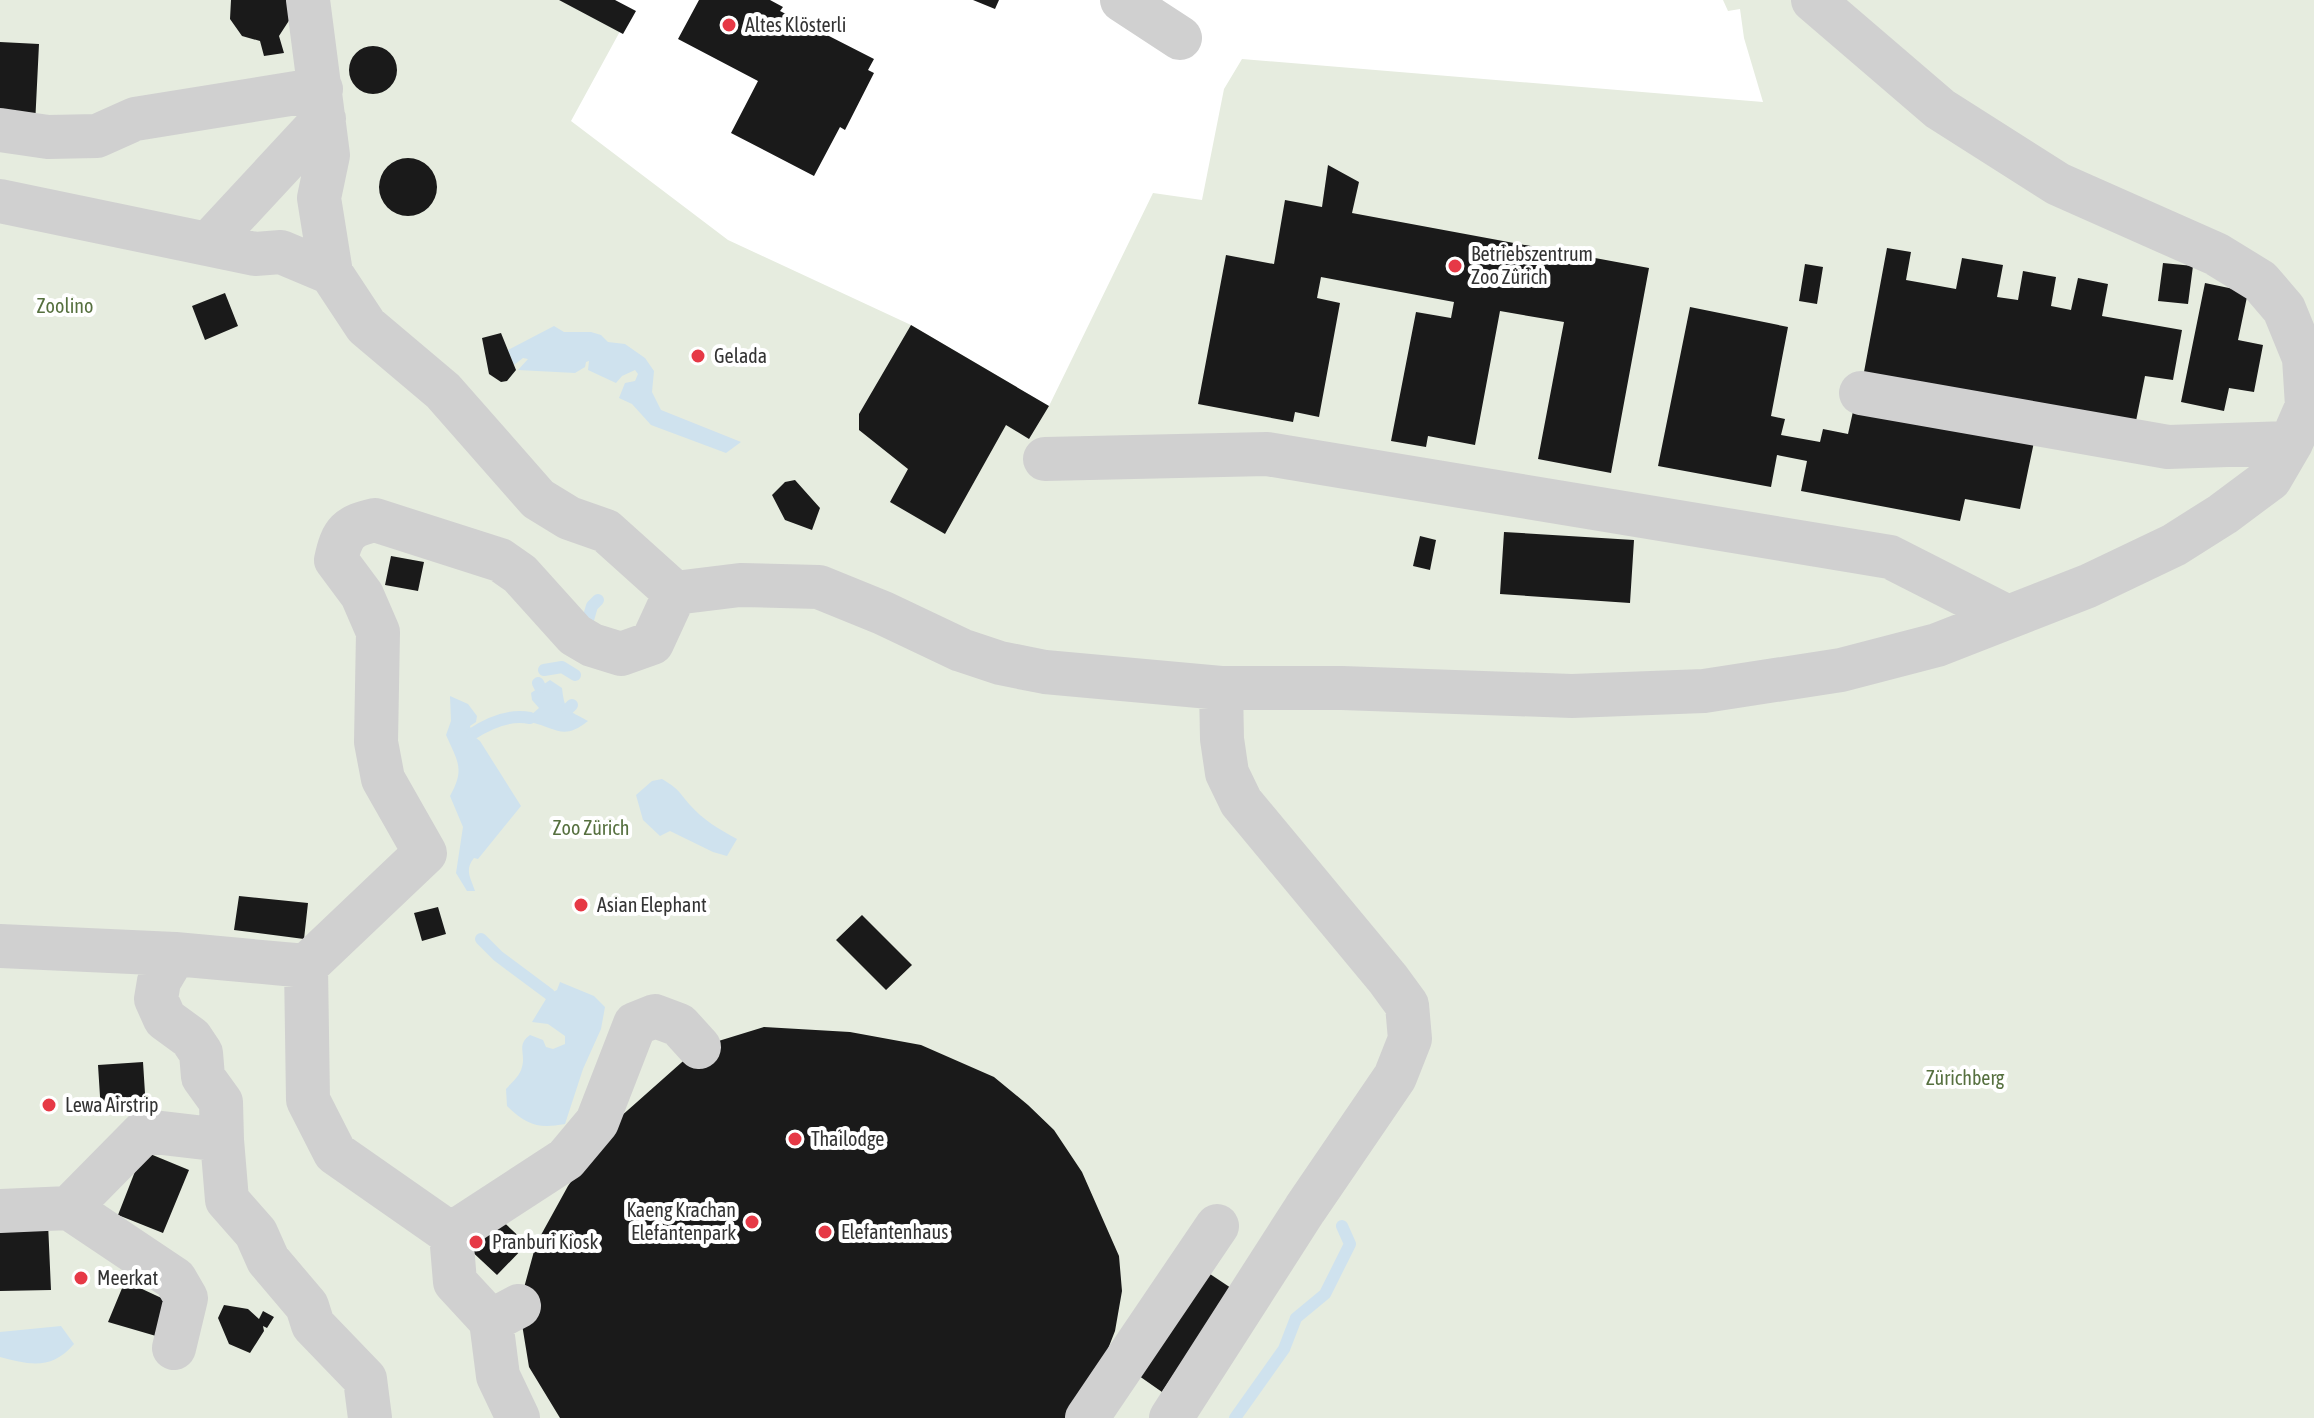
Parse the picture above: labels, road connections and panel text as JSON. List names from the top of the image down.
{
  "parks": ["Zoolino", "Zoo Zürich", "Zürichberg"],
  "places": [
    "Altes Klösterli",
    "Betriebszentrum Zoo Zürich",
    "Gelada",
    "Asian Elephant",
    "Lewa Airstrip",
    "Thailodge",
    "Kaeng Krachan Elefantenpark",
    "Elefantenhaus",
    "Pranburi Kiosk",
    "Meerkat"
  ]
}
